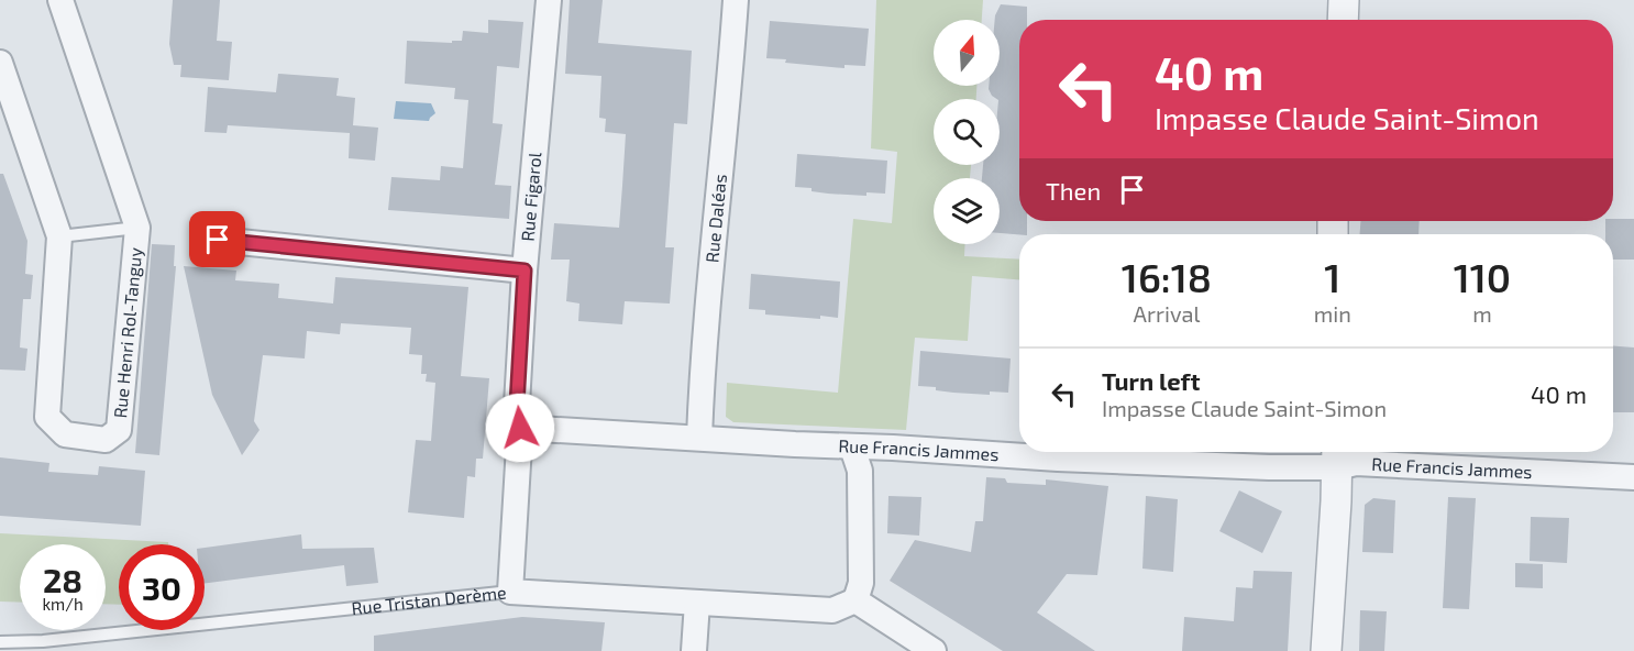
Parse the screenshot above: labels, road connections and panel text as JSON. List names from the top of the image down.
{
  "streets": {
    "street": [
      "Rue Figarol",
      "Rue Daléas",
      "Rue Henri Rol-Tanguy",
      "Rue Francis Jammes",
      "Rue Tristan Derème"
    ]
  },
  "crossings": [
    ["Rue Figarol", "Rue Francis Jammes"],
    ["Rue Figarol", "Rue Tristan Derème"],
    ["Rue Daléas", "Rue Francis Jammes"]
  ],
  "north": "top",
  "page": {
    "turn": ["40 m", "Impasse Claude Saint-Simon"],
    "then": "Then",
    "eta": [
      "16:18",
      "Arrival",
      "1",
      "min",
      "110",
      "m"
    ],
    "list": [
      {
        "name": "Turn left",
        "note": "Impasse Claude Saint-Simon",
        "value": "40 m"
      }
    ],
    "speed": "28 km/h",
    "limit": "30"
  }
}
